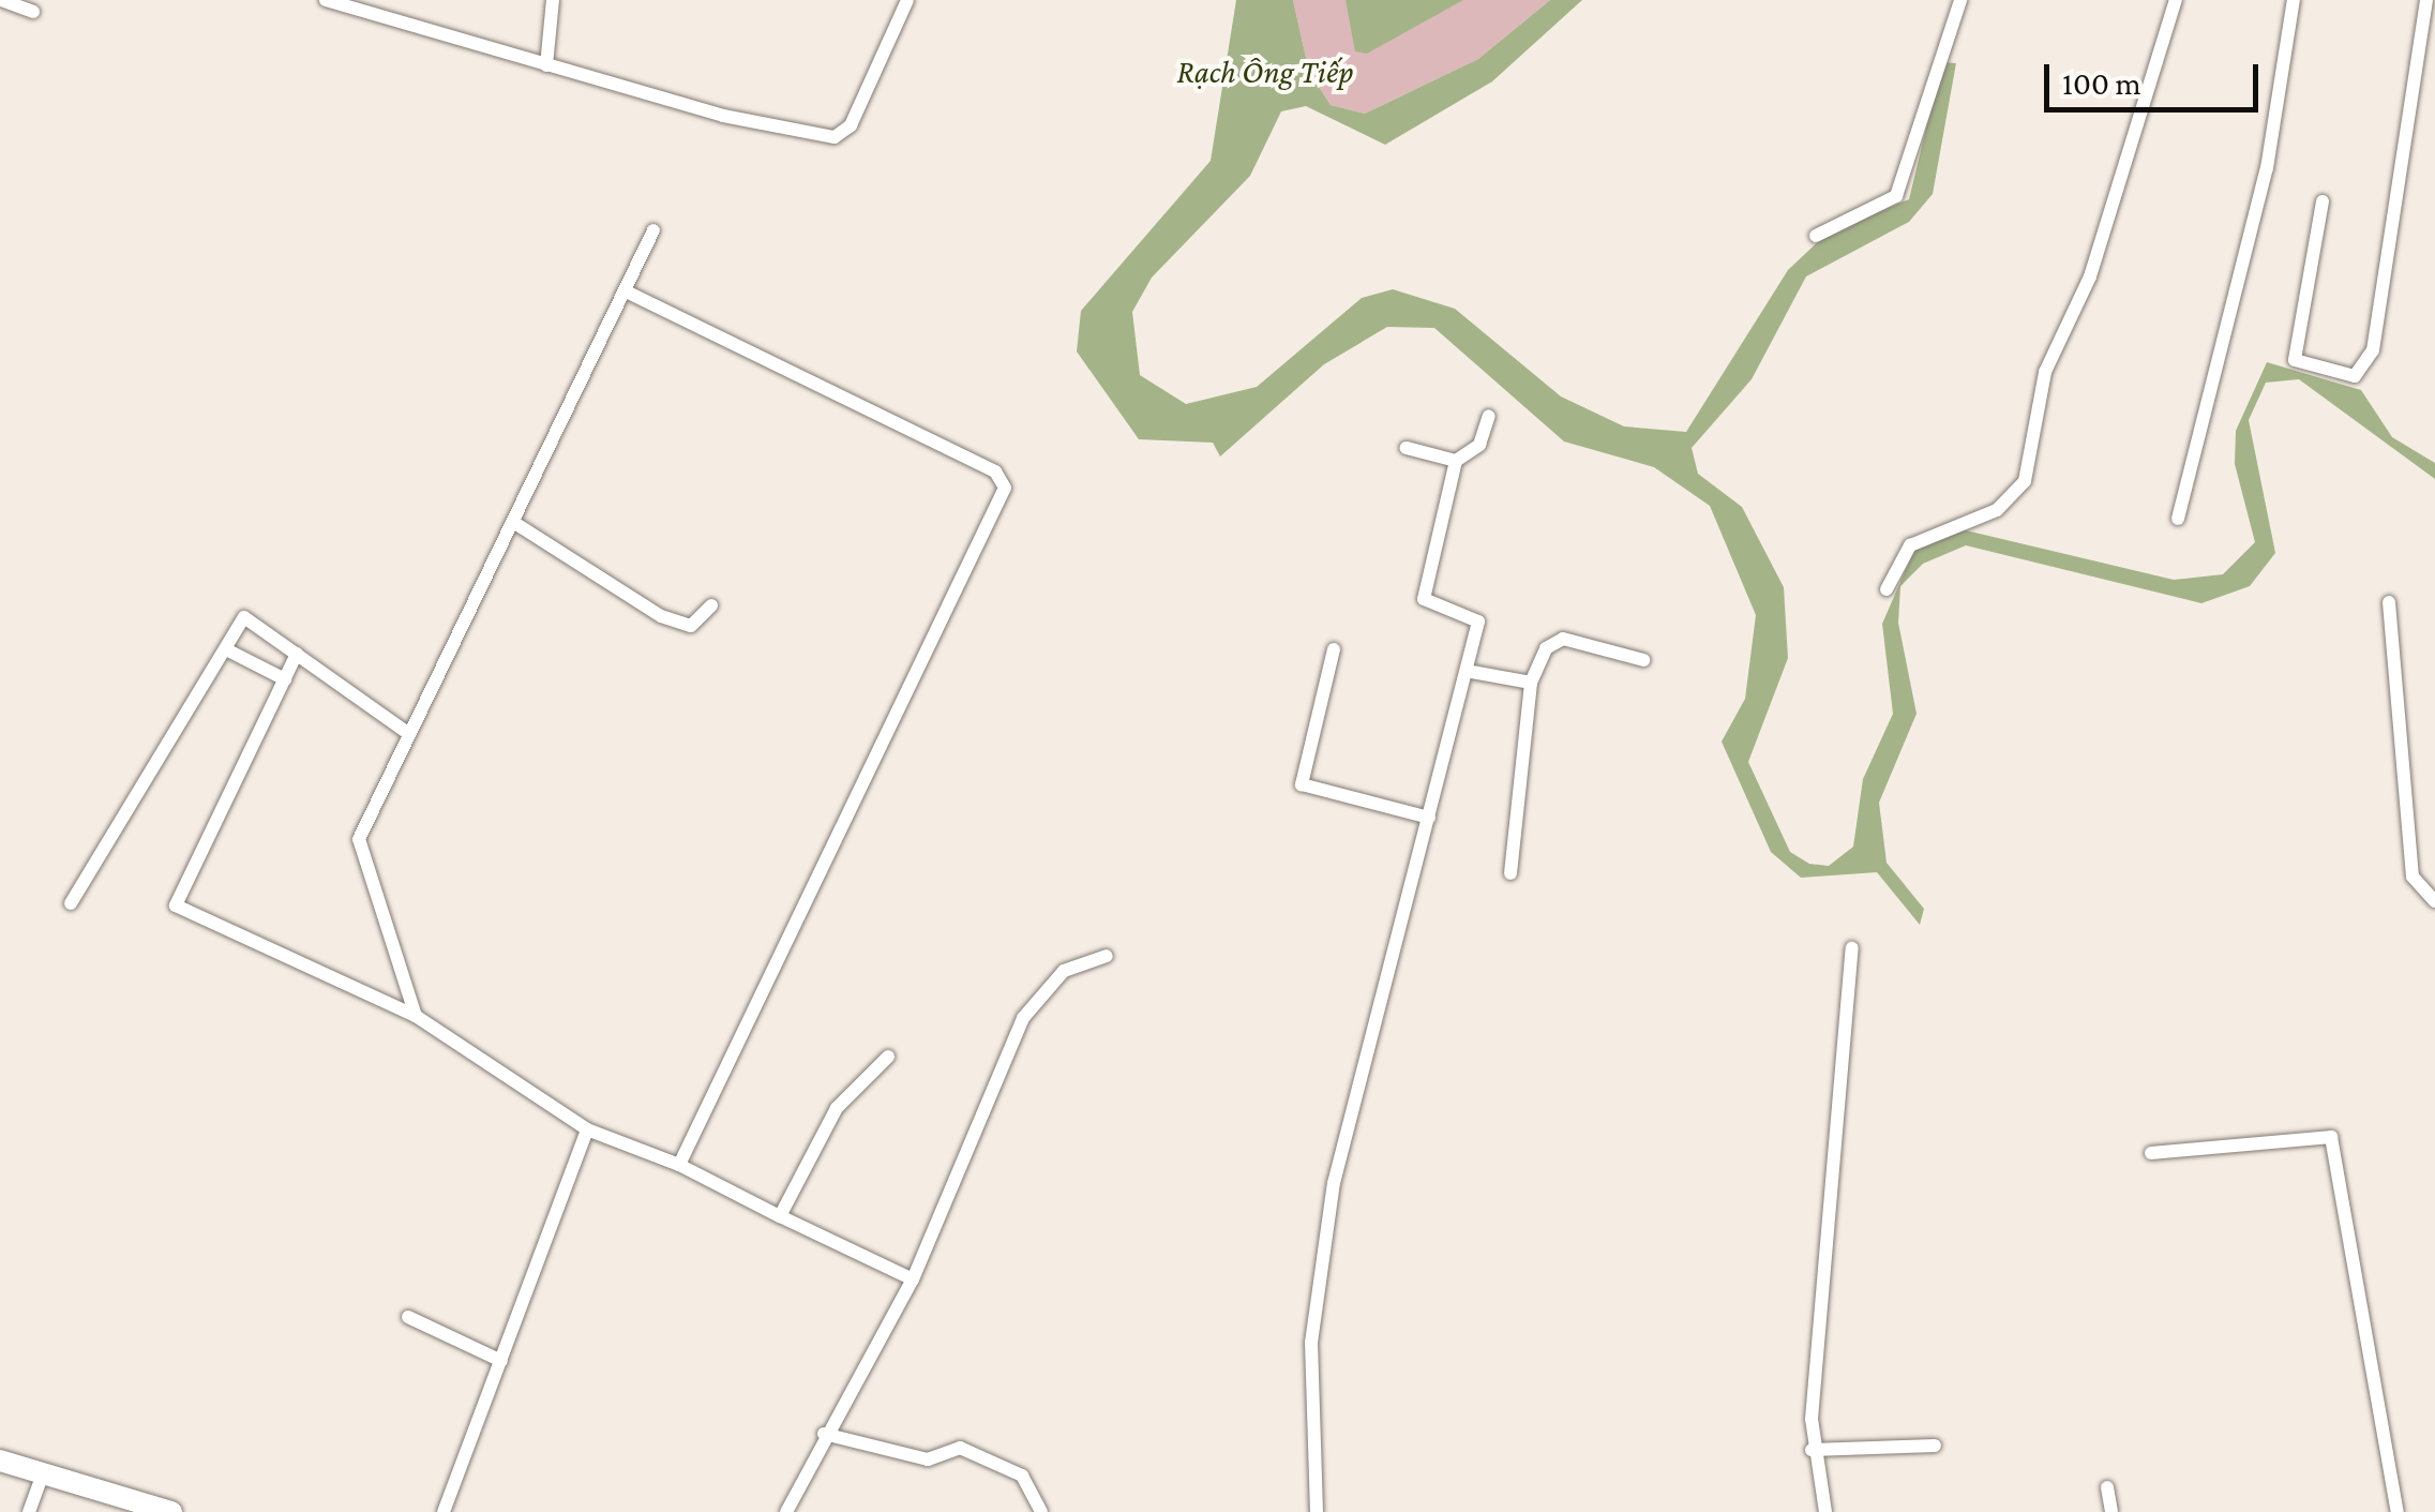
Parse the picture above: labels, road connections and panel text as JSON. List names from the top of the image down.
{
  "water": ["Rạch Ông Tiếp"],
  "scale_bar": "100 m"
}
